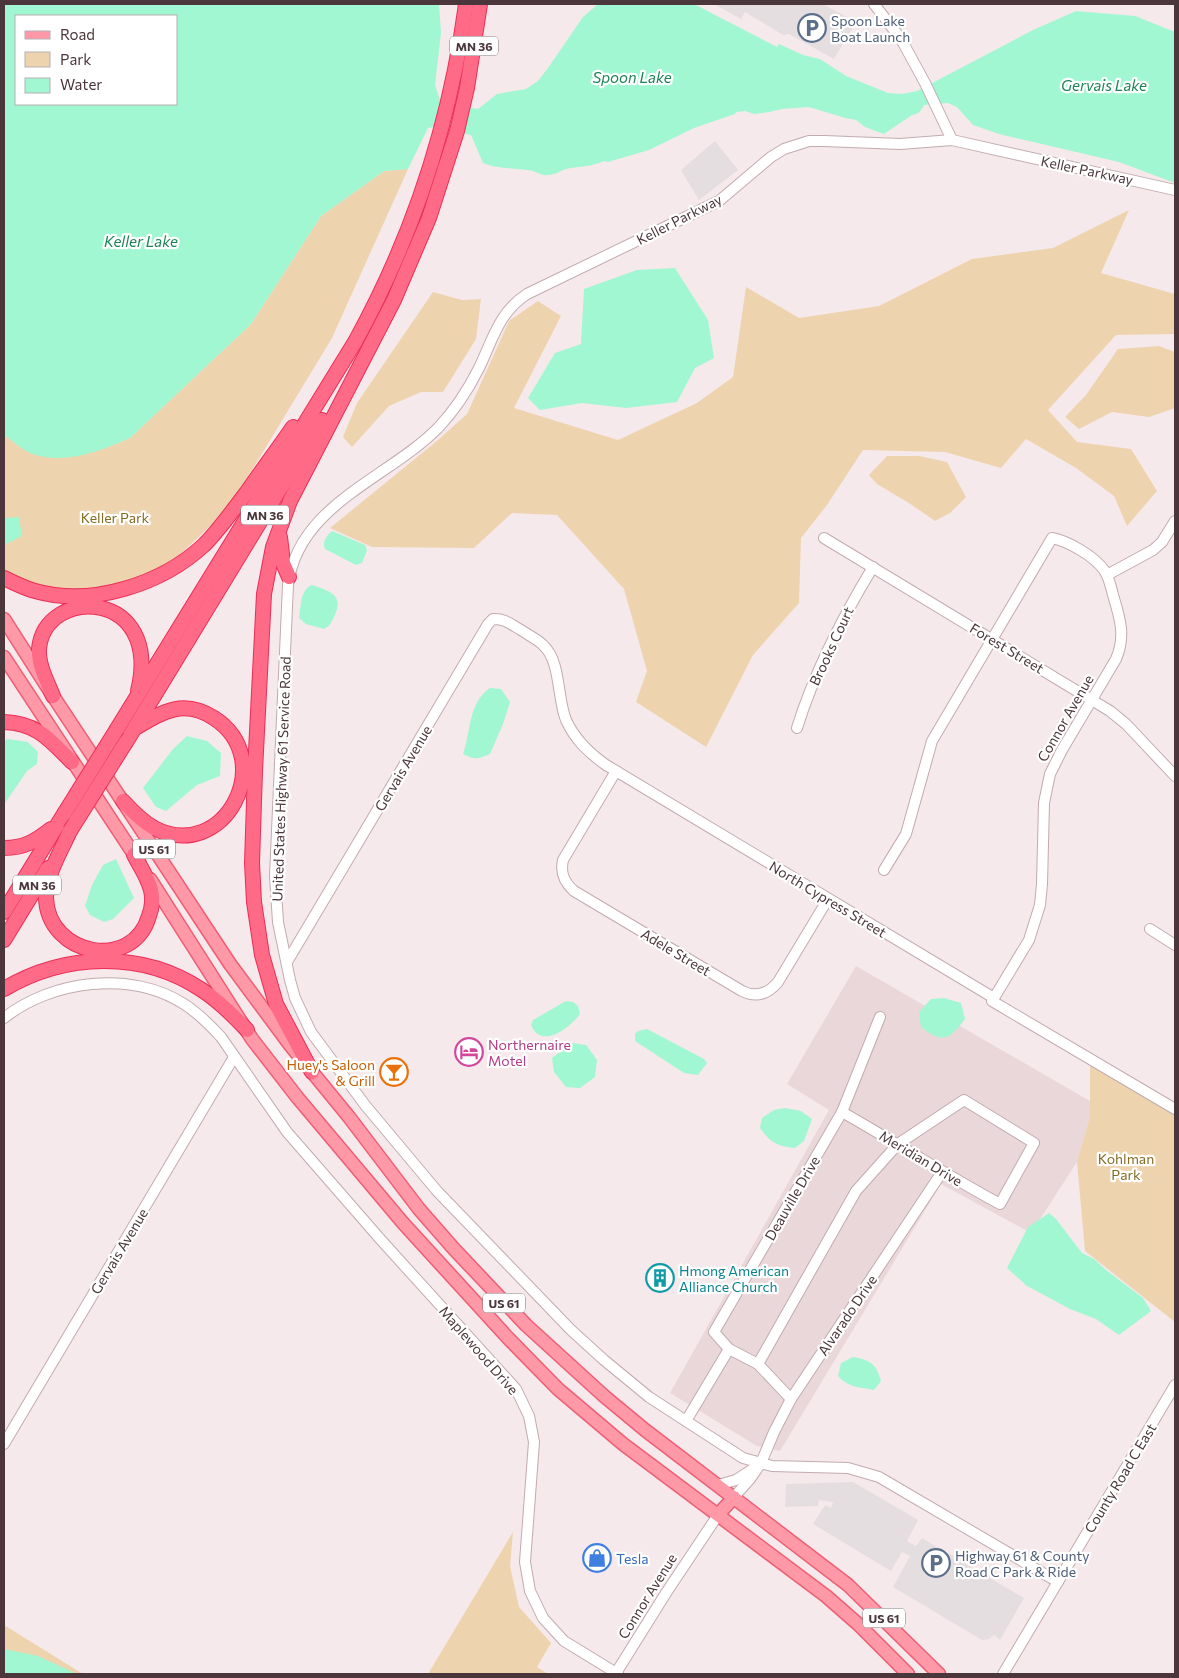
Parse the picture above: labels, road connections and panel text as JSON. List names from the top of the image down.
{
  "streets": {
    "highway": ["MN 36"],
    "main road": ["Connor Avenue", "US 61"],
    "street": [
      "Keller Parkway",
      "Brooks Court",
      "Forest Street",
      "Gervais Avenue",
      "United States Highway 61 Service Road",
      "North Cypress Street",
      "Adele Street",
      "Meridian Drive",
      "Deauville Drive",
      "Alvarado Drive",
      "Maplewood Drive",
      "County Road C East"
    ]
  },
  "crossings": [
    ["Keller Parkway", "United States Highway 61 Service Road"],
    ["Brooks Court", "Forest Street"],
    ["Forest Street", "Connor Avenue"],
    ["Connor Avenue", "US 61"],
    ["Connor Avenue", "North Cypress Street"],
    ["Connor Avenue", "Alvarado Drive"],
    ["Connor Avenue", "Maplewood Drive"],
    ["Gervais Avenue", "United States Highway 61 Service Road"],
    ["Gervais Avenue", "North Cypress Street"],
    ["Gervais Avenue", "Maplewood Drive"],
    ["United States Highway 61 Service Road", "Alvarado Drive"],
    ["United States Highway 61 Service Road", "County Road C East"],
    ["US 61", "Alvarado Drive"],
    ["North Cypress Street", "Adele Street"],
    ["Meridian Drive", "Deauville Drive"],
    ["Meridian Drive", "Alvarado Drive"]
  ],
  "water": ["Spoon Lake", "Gervais Lake", "Keller Lake"],
  "parks": ["Keller Park", "Kohlman Park"],
  "places": {
    "parking": ["Spoon Lake Boat Launch", "Highway 61 & County Road C Park & Ride"],
    "hotel": ["Northernaire Motel"],
    "bar": ["Huey's Saloon & Grill"],
    "building": ["Hmong American Alliance Church"],
    "shop": ["Tesla"]
  },
  "legend": ["Road", "Park", "Water"]
}
